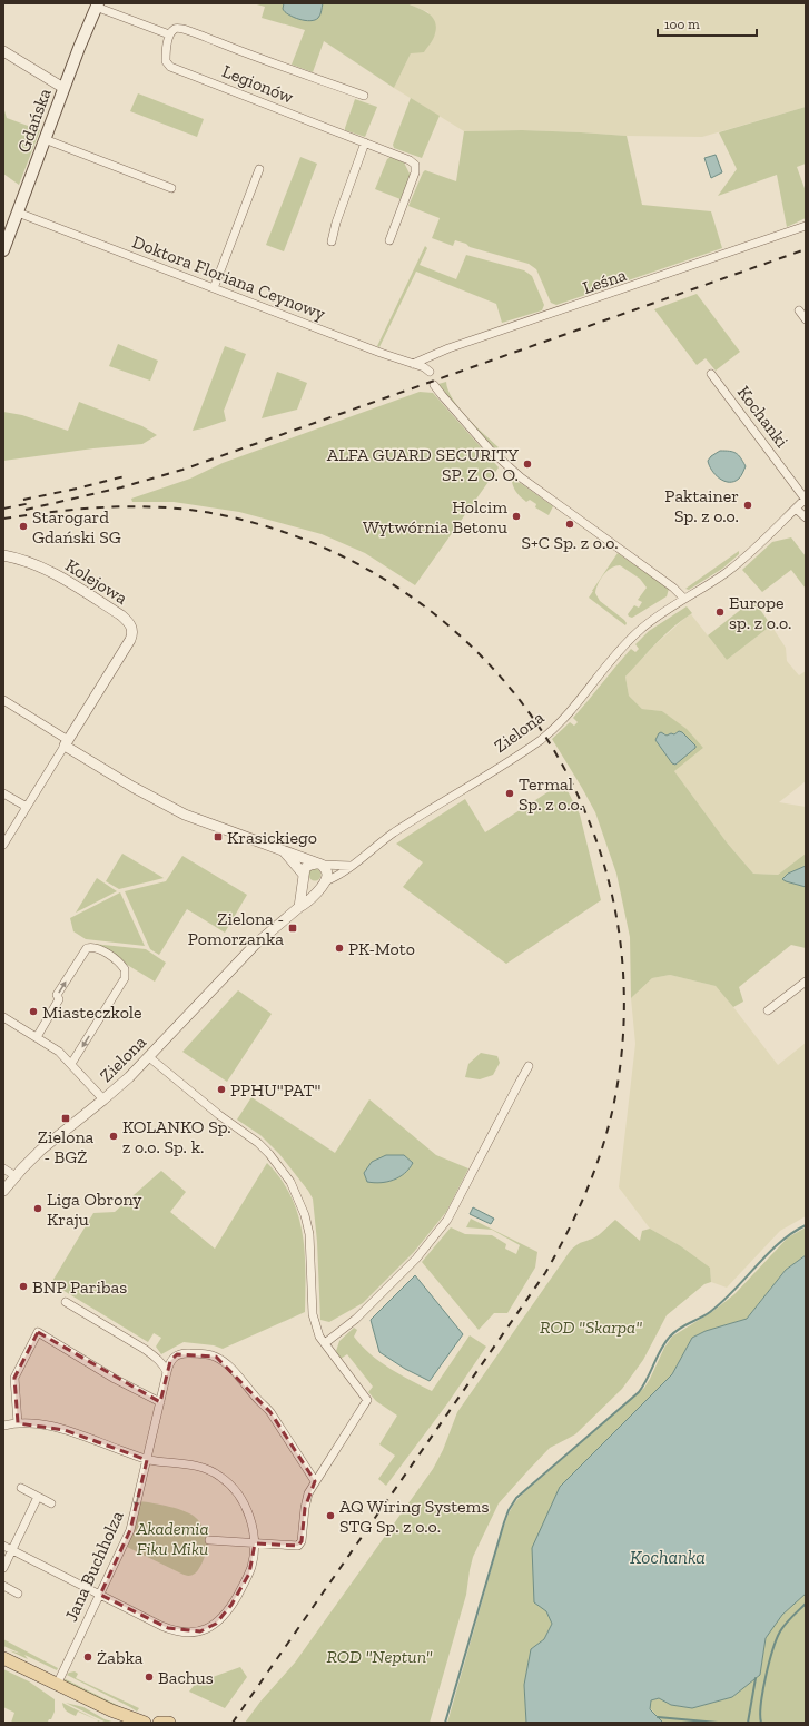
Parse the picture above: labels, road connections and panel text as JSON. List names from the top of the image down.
{
  "streets": {
    "main road": ["Gdańska"],
    "street": [
      "Legionów",
      "Doktora Floriana Ceynowy",
      "Leśna",
      "Kochanki",
      "Kolejowa",
      "Zielona",
      "Jana Buchholza"
    ]
  },
  "crossings": [
    ["Gdańska", "Doktora Floriana Ceynowy"],
    ["Doktora Floriana Ceynowy", "Leśna"],
    ["Kochanki", "Zielona"]
  ],
  "water": ["Kochanka"],
  "parks": ["ROD \"Skarpa\"", "Akademia Fiku Miku", "ROD \"Neptun\""],
  "places": {
    "other": [
      "ALFA GUARD SECURITY SP. Z O. O.",
      "Paktainer Sp. z o.o.",
      "Holcim Wytwórnia Betonu",
      "S+C Sp. z o.o.",
      "Starogard Gdański SG",
      "Europe sp. z o.o.",
      "Termal Sp. z o.o.",
      "PK-Moto",
      "Miasteczkole",
      "PPHU\"PAT\"",
      "KOLANKO Sp. z o.o. Sp. k.",
      "Liga Obrony Kraju",
      "BNP Paribas",
      "AQ Wiring Systems STG Sp. z o.o.",
      "Żabka",
      "Bachus"
    ],
    "transit": ["Krasickiego", "Zielona - Pomorzanka", "Zielona - BGŻ"]
  },
  "scale_bar": "100 m"
}
